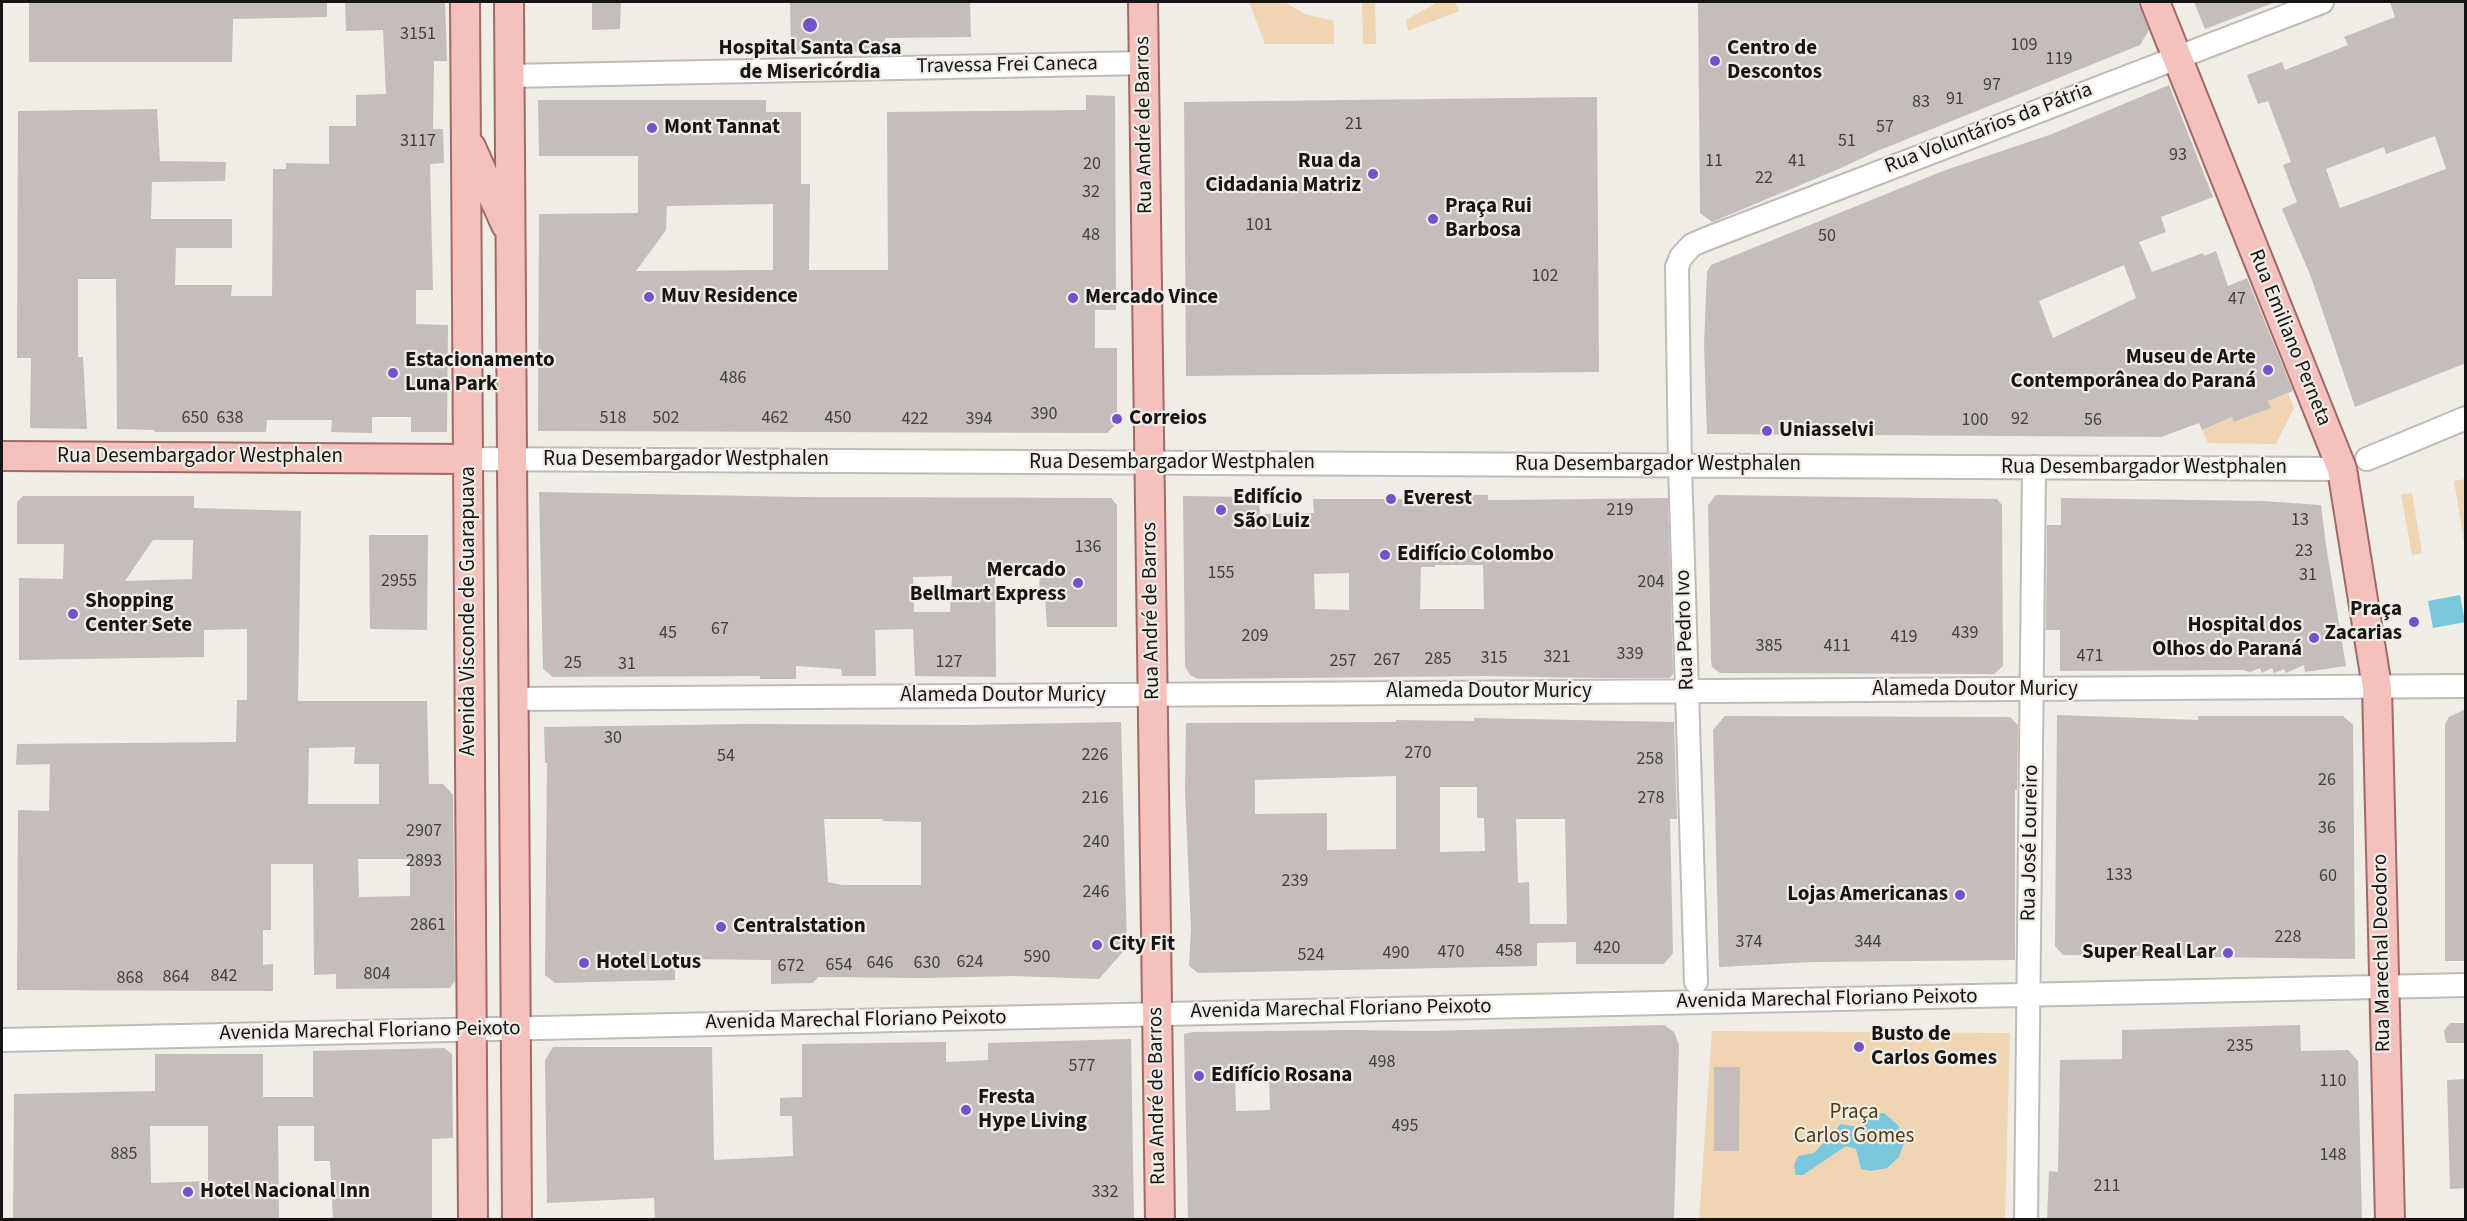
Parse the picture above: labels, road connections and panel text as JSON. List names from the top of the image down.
{
  "streets": {
    "main road": [
      "Rua André de Barros",
      "Rua Emiliano Perneta",
      "Rua Desembargador Westphalen",
      "Avenida Visconde de Guarapuava",
      "Rua Marechal Deodoro"
    ],
    "street": [
      "Travessa Frei Caneca",
      "Rua Voluntários da Pátria",
      "Rua Pedro Ivo",
      "Alameda Doutor Muricy",
      "Rua José Loureiro",
      "Avenida Marechal Floriano Peixoto"
    ]
  },
  "crossings": [
    ["Travessa Frei Caneca", "Rua André de Barros"],
    ["Travessa Frei Caneca", "Avenida Visconde de Guarapuava"],
    ["Rua André de Barros", "Rua Desembargador Westphalen"],
    ["Rua André de Barros", "Alameda Doutor Muricy"],
    ["Rua André de Barros", "Avenida Marechal Floriano Peixoto"],
    ["Rua Voluntários da Pátria", "Rua Emiliano Perneta"],
    ["Rua Voluntários da Pátria", "Rua Pedro Ivo"],
    ["Rua Emiliano Perneta", "Rua Desembargador Westphalen"],
    ["Rua Emiliano Perneta", "Alameda Doutor Muricy"],
    ["Rua Emiliano Perneta", "Rua Marechal Deodoro"],
    ["Rua Desembargador Westphalen", "Avenida Visconde de Guarapuava"],
    ["Rua Desembargador Westphalen", "Rua Pedro Ivo"],
    ["Rua Desembargador Westphalen", "Rua José Loureiro"],
    ["Avenida Visconde de Guarapuava", "Alameda Doutor Muricy"],
    ["Avenida Visconde de Guarapuava", "Avenida Marechal Floriano Peixoto"],
    ["Rua Pedro Ivo", "Alameda Doutor Muricy"],
    ["Alameda Doutor Muricy", "Rua José Loureiro"],
    ["Alameda Doutor Muricy", "Rua Marechal Deodoro"],
    ["Rua José Loureiro", "Avenida Marechal Floriano Peixoto"],
    ["Rua Marechal Deodoro", "Avenida Marechal Floriano Peixoto"]
  ],
  "parks": ["Praça Carlos Gomes"],
  "places": [
    "Hospital Santa Casa de Misericórdia",
    "Centro de Descontos",
    "Mont Tannat",
    "Rua da Cidadania Matriz",
    "Praça Rui Barbosa",
    "Muv Residence",
    "Mercado Vince",
    "Museu de Arte Contemporânea do Paraná",
    "Estacionamento Luna Park",
    "Correios",
    "Uniasselvi",
    "Everest",
    "Edifício São Luiz",
    "Edifício Colombo",
    "Mercado Bellmart Express",
    "Shopping Center Sete",
    "Praça Zacarias",
    "Hospital dos Olhos do Paraná",
    "Lojas Americanas",
    "Centralstation",
    "City Fit",
    "Super Real Lar",
    "Hotel Lotus",
    "Busto de Carlos Gomes",
    "Edifício Rosana",
    "Fresta Hype Living",
    "Hotel Nacional Inn"
  ],
  "house_numbers": [
    "3151",
    "109",
    "119",
    "97",
    "91",
    "83",
    "21",
    "57",
    "3117",
    "51",
    "93",
    "11",
    "41",
    "20",
    "22",
    "32",
    "101",
    "48",
    "50",
    "102",
    "47",
    "486",
    "390",
    "650",
    "638",
    "518",
    "502",
    "462",
    "450",
    "422",
    "394",
    "92",
    "100",
    "56",
    "219",
    "13",
    "136",
    "23",
    "155",
    "31",
    "2955",
    "204",
    "67",
    "45",
    "439",
    "209",
    "419",
    "385",
    "411",
    "339",
    "471",
    "321",
    "315",
    "285",
    "267",
    "257",
    "127",
    "25",
    "31",
    "30",
    "270",
    "226",
    "54",
    "258",
    "26",
    "216",
    "278",
    "36",
    "2907",
    "240",
    "2893",
    "133",
    "60",
    "239",
    "246",
    "2861",
    "228",
    "374",
    "344",
    "420",
    "458",
    "470",
    "490",
    "524",
    "590",
    "624",
    "646",
    "630",
    "654",
    "672",
    "804",
    "842",
    "864",
    "868",
    "235",
    "498",
    "577",
    "110",
    "495",
    "885",
    "148",
    "211",
    "332"
  ]
}
